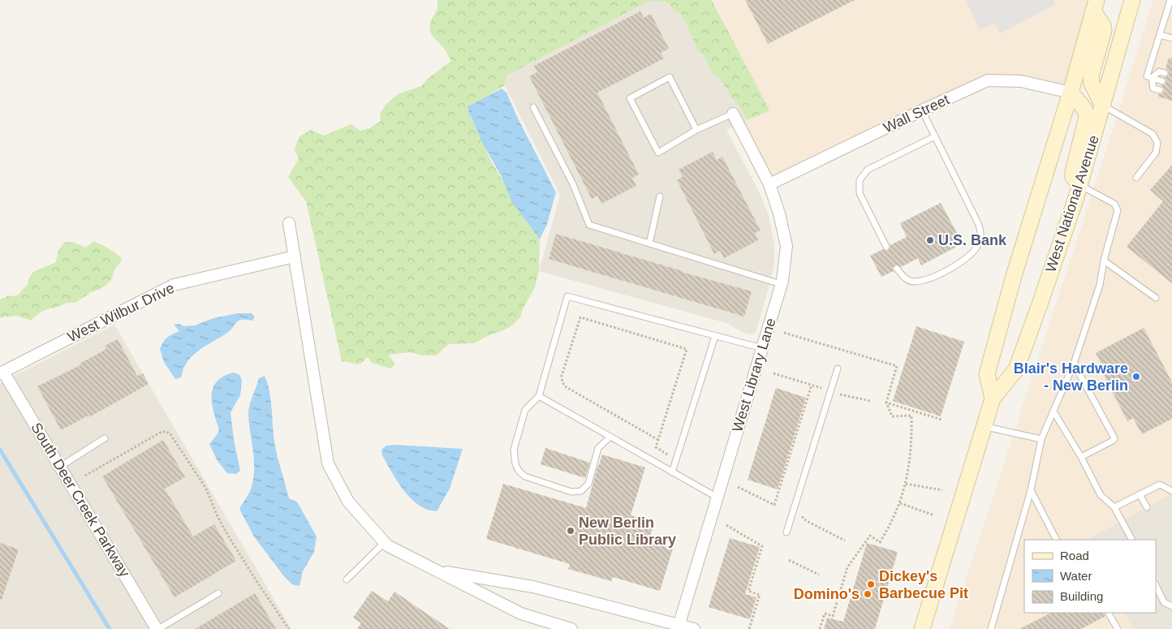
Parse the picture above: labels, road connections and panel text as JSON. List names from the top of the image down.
{
  "streets": {
    "main road": ["West National Avenue"],
    "street": [
      "Wall Street",
      "West Wilbur Drive",
      "West Library Lane",
      "South Deer Creek Parkway"
    ]
  },
  "crossings": [
    ["Wall Street", "West Library Lane"],
    ["West Wilbur Drive", "South Deer Creek Parkway"]
  ],
  "places": [
    "U.S. Bank",
    "Blair's Hardware - New Berlin",
    "New Berlin Public Library",
    "Dickey's Barbecue Pit",
    "Domino's"
  ],
  "legend": ["Road", "Water", "Building"]
}
